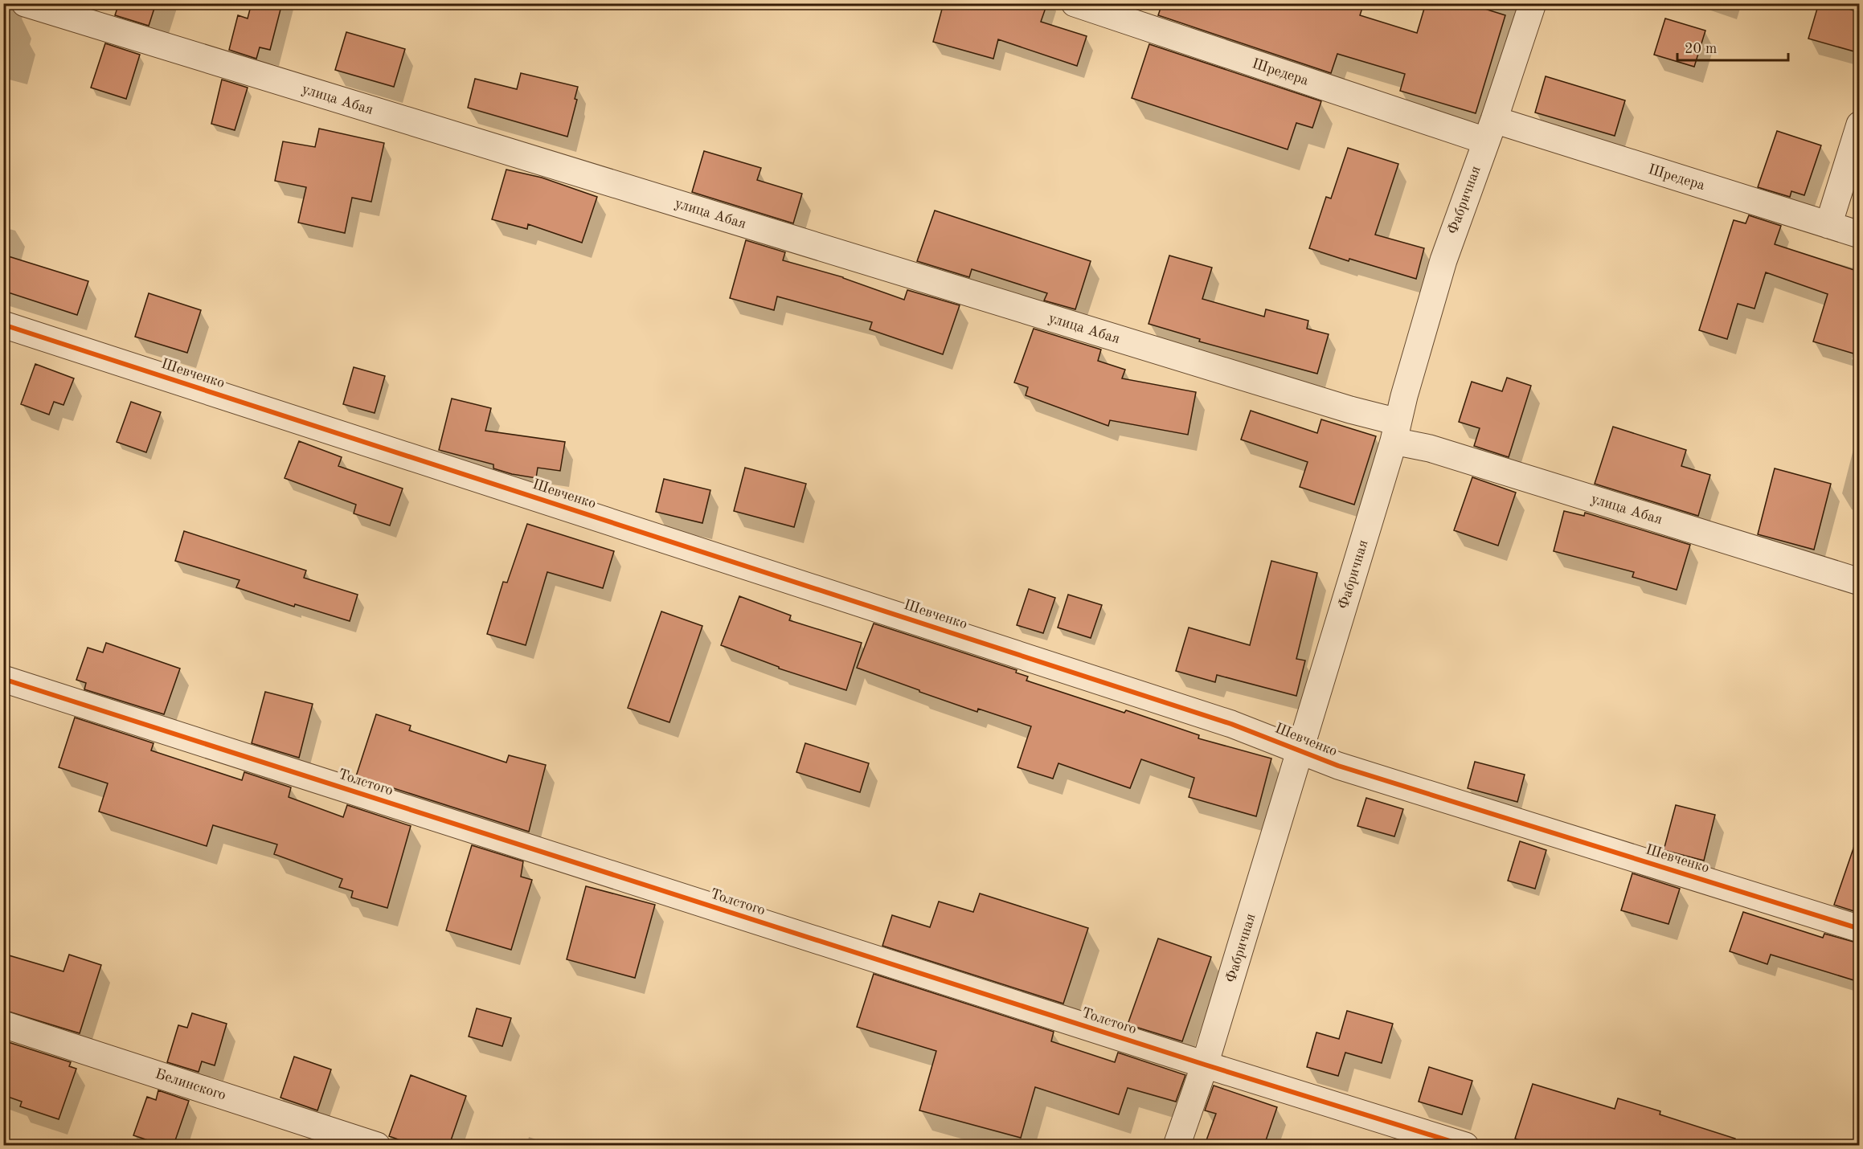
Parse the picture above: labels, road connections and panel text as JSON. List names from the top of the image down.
{
  "streets": {
    "street": [
      "Шредера",
      "улица Абая",
      "Фабричная",
      "Шевченко",
      "Толстого",
      "Белинского"
    ]
  },
  "crossings": [
    ["Шредера", "Фабричная"],
    ["улица Абая", "Фабричная"],
    ["Фабричная", "Шевченко"],
    ["Фабричная", "Толстого"]
  ],
  "scale_bar": "20 m"
}
